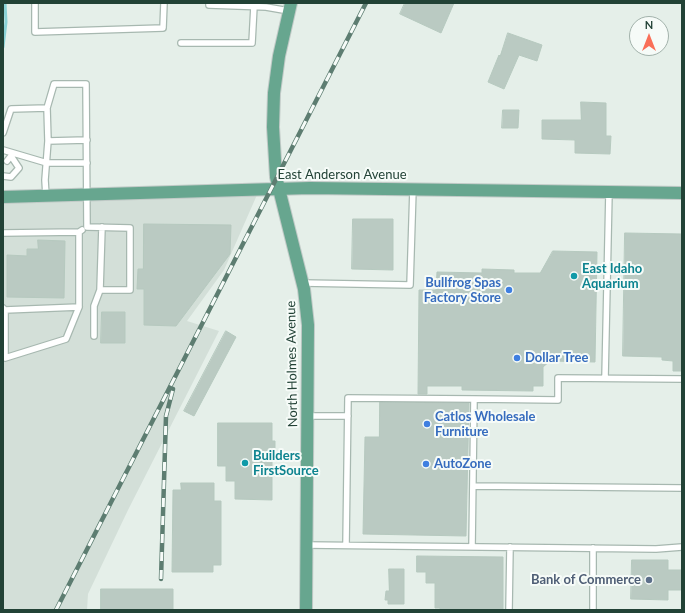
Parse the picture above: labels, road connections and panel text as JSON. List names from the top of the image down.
{
  "streets": {
    "main road": ["East Anderson Avenue", "North Holmes Avenue"]
  },
  "crossings": [
    ["East Anderson Avenue", "North Holmes Avenue"]
  ],
  "places": [
    "East Idaho Aquarium",
    "Bullfrog Spas Factory Store",
    "Dollar Tree",
    "Catlos Wholesale Furniture",
    "Builders FirstSource",
    "AutoZone",
    "Bank of Commerce"
  ],
  "north": "top"
}
